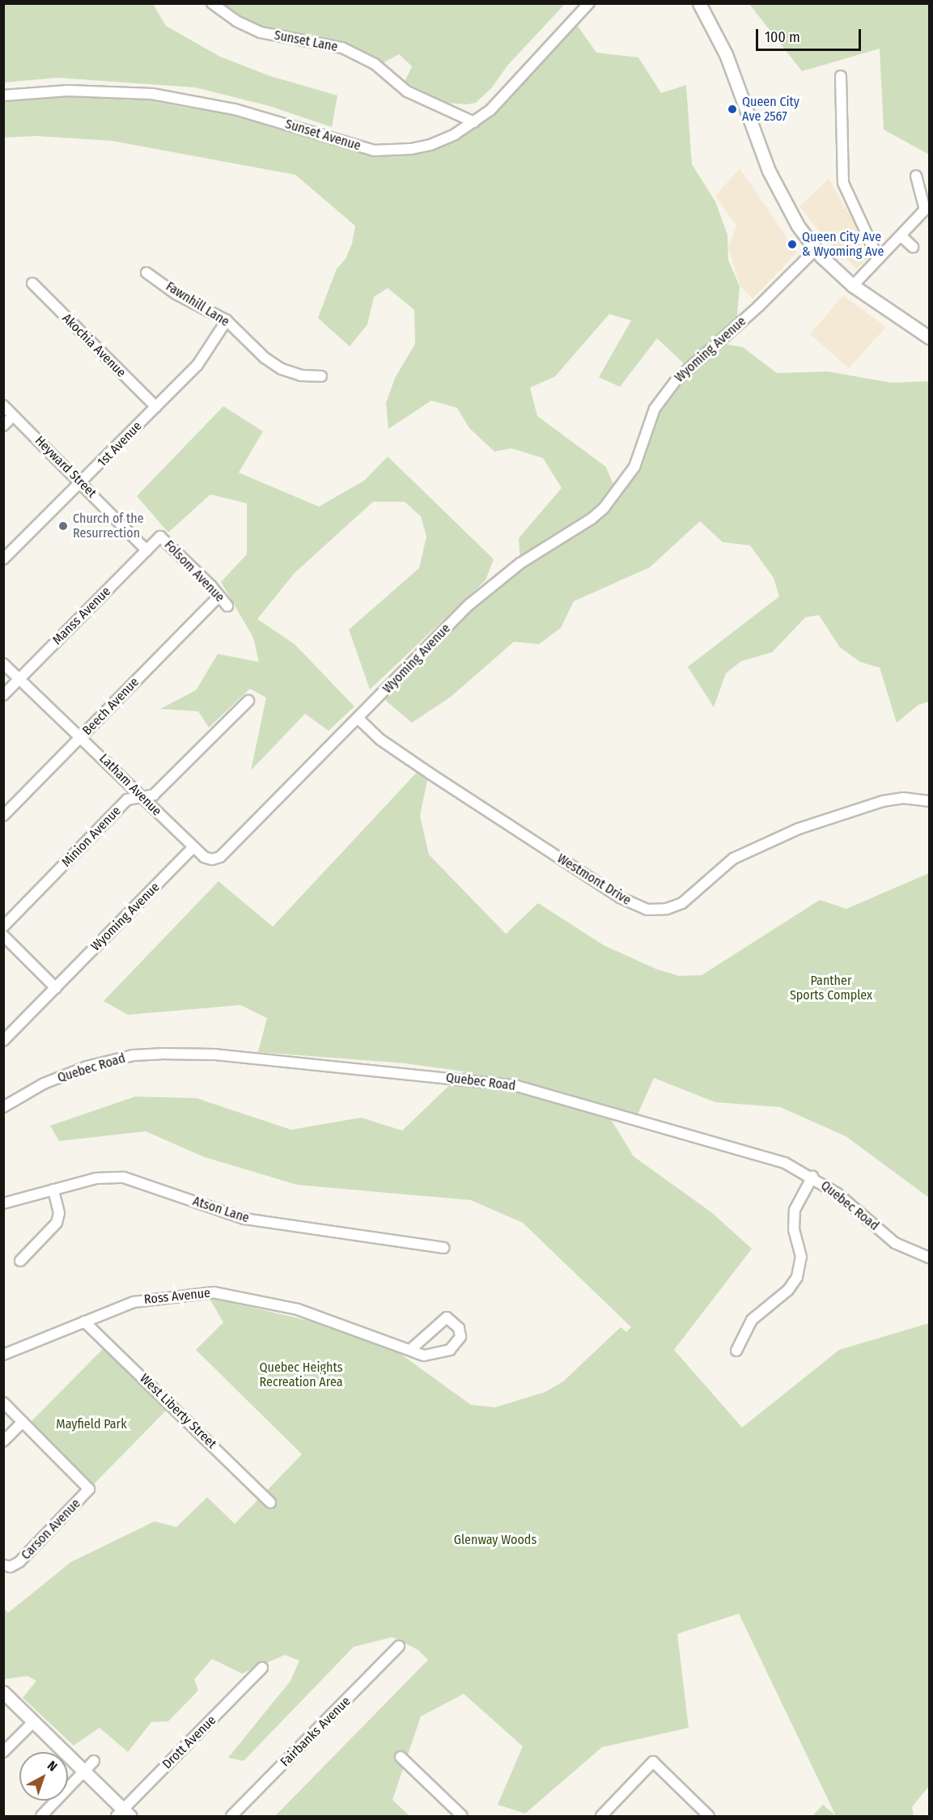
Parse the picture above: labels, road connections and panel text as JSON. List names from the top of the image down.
{
  "streets": {
    "street": [
      "Sunset Lane",
      "Sunset Avenue",
      "Fawnhill Lane",
      "Akochia Avenue",
      "Wyoming Avenue",
      "1st Avenue",
      "Heyward Street",
      "Folsom Avenue",
      "Manss Avenue",
      "Beech Avenue",
      "Latham Avenue",
      "Minion Avenue",
      "Westmont Drive",
      "Quebec Road",
      "Atson Lane",
      "Ross Avenue",
      "West Liberty Street",
      "Carson Avenue",
      "Fairbanks Avenue",
      "Drott Avenue"
    ]
  },
  "crossings": [
    ["Sunset Lane", "Sunset Avenue"],
    ["Fawnhill Lane", "1st Avenue"],
    ["Akochia Avenue", "1st Avenue"],
    ["Wyoming Avenue", "Latham Avenue"],
    ["Wyoming Avenue", "Westmont Drive"],
    ["1st Avenue", "Heyward Street"],
    ["Heyward Street", "Manss Avenue"],
    ["Folsom Avenue", "Manss Avenue"],
    ["Folsom Avenue", "Beech Avenue"],
    ["Manss Avenue", "Latham Avenue"],
    ["Beech Avenue", "Latham Avenue"],
    ["Latham Avenue", "Minion Avenue"],
    ["Ross Avenue", "West Liberty Street"]
  ],
  "parks": [
    "Panther Sports Complex",
    "Quebec Heights Recreation Area",
    "Mayfield Park",
    "Glenway Woods"
  ],
  "places": ["Queen City Ave 2567", "Queen City Ave & Wyoming Ave", "Church of the Resurrection"],
  "scale_bar": "100 m",
  "north": "top right"
}
